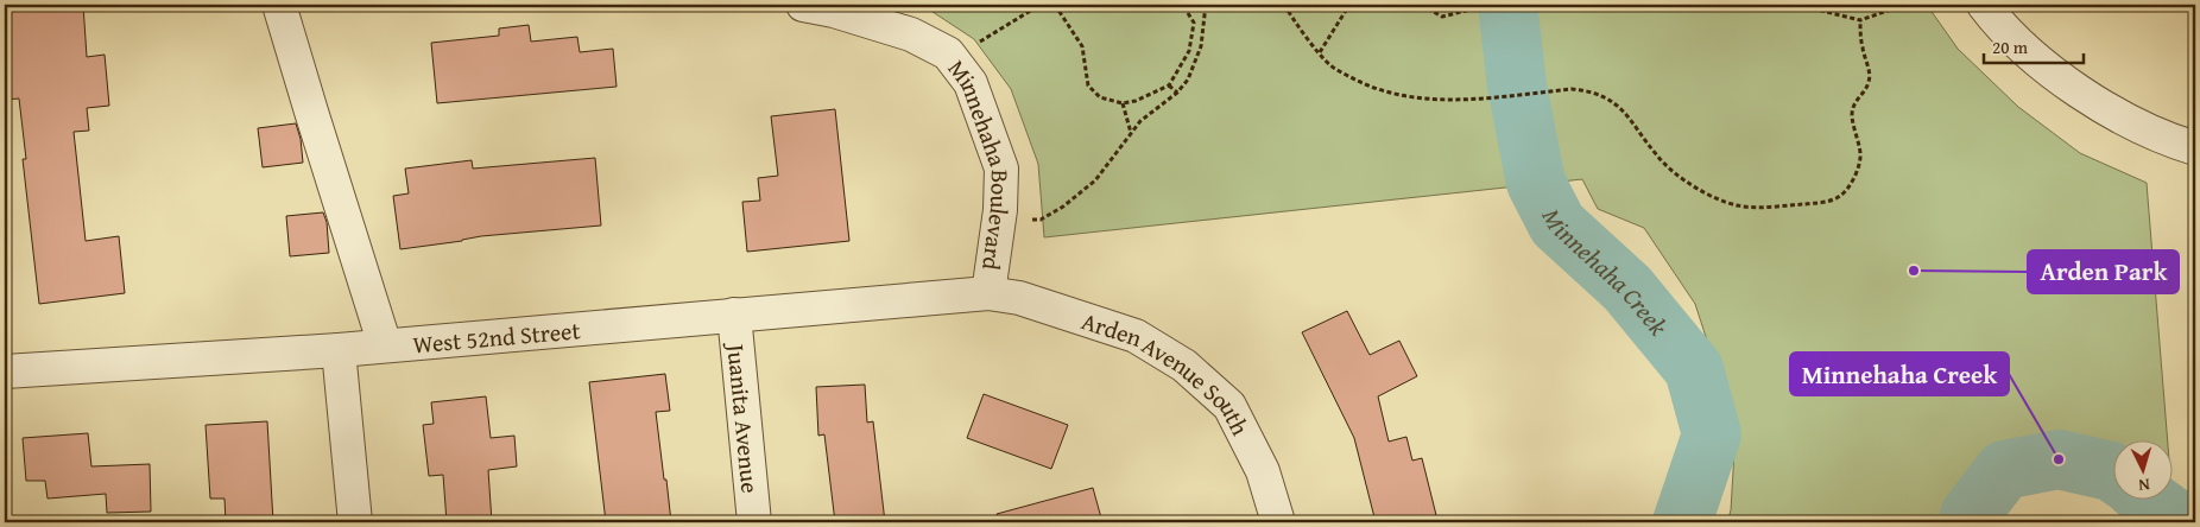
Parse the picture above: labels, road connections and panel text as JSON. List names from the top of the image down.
{
  "streets": {
    "street": [
      "Minnehaha Boulevard",
      "West 52nd Street",
      "Arden Avenue South",
      "Juanita Avenue"
    ]
  },
  "crossings": [
    ["Minnehaha Boulevard", "West 52nd Street"],
    ["Minnehaha Boulevard", "Arden Avenue South"],
    ["West 52nd Street", "Arden Avenue South"],
    ["West 52nd Street", "Juanita Avenue"]
  ],
  "water": ["Minnehaha Creek"],
  "places": ["Arden Park", "Minnehaha Creek"],
  "scale_bar": "20 m",
  "north": "bottom"
}
